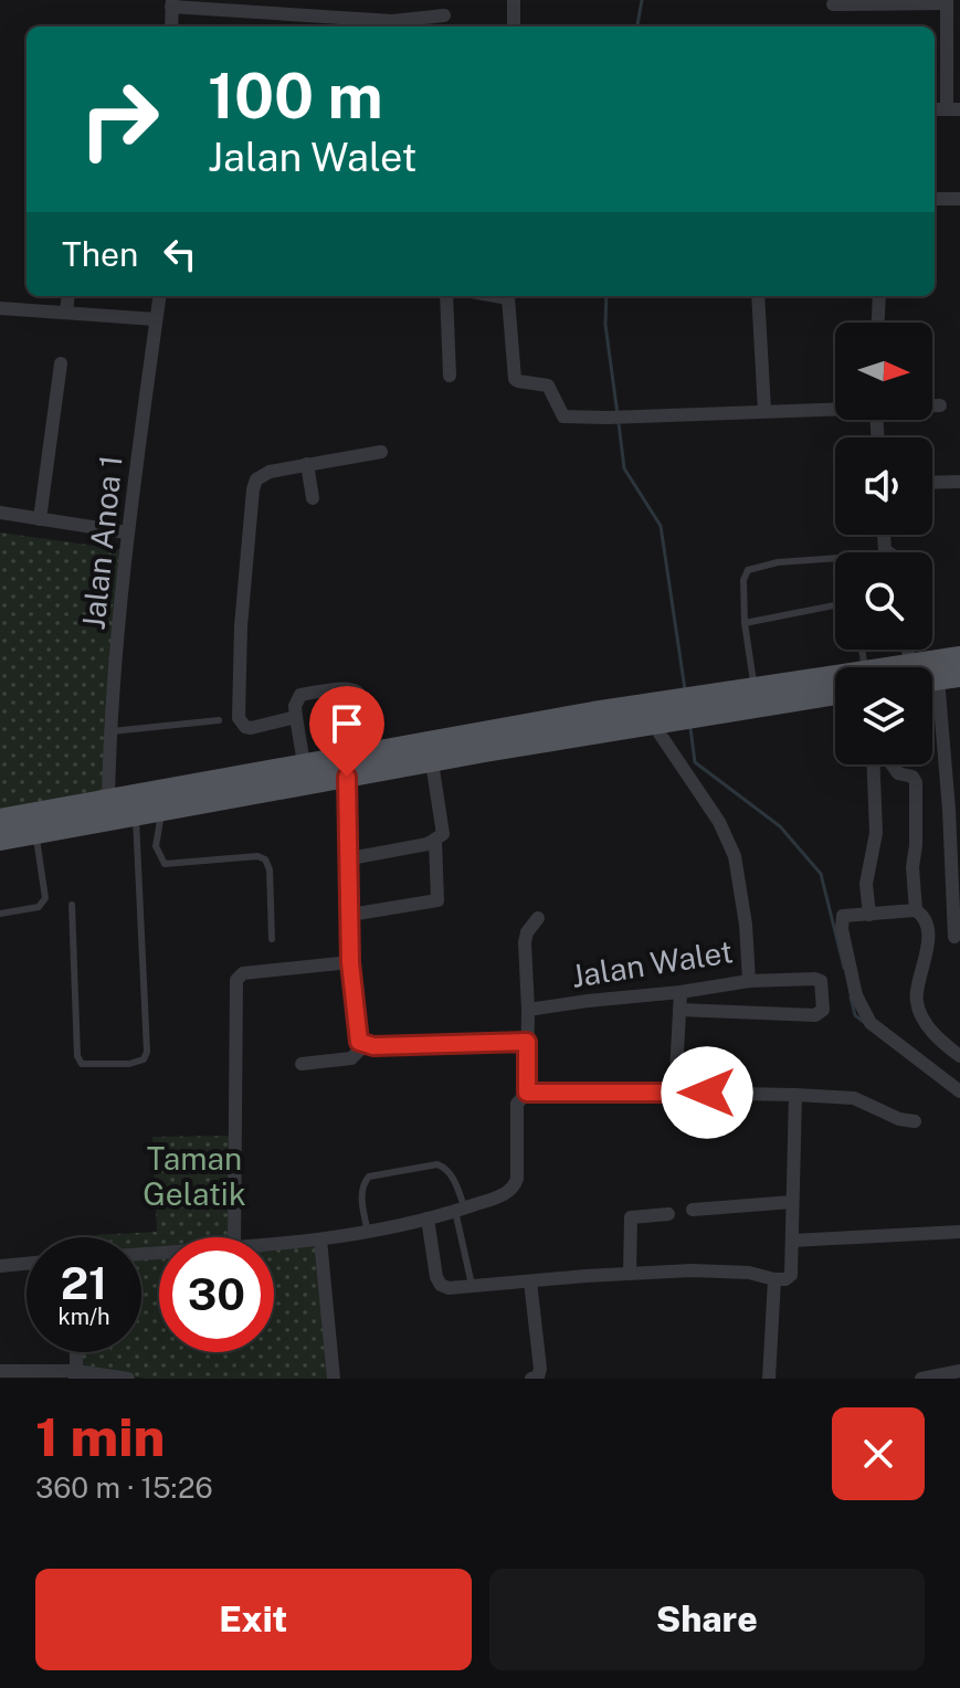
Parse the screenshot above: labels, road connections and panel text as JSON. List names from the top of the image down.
{
  "streets": {
    "street": ["Jalan Anoa 1", "Jalan Walet"]
  },
  "parks": ["Taman Gelatik"],
  "north": "right",
  "page": {
    "turn": ["100 m", "Jalan Walet"],
    "then": "Then",
    "speed": "21 km/h",
    "limit": "30",
    "heading": ["1 min", "360 m · 15:26"],
    "buttons": ["Exit", "Share"]
  }
}
